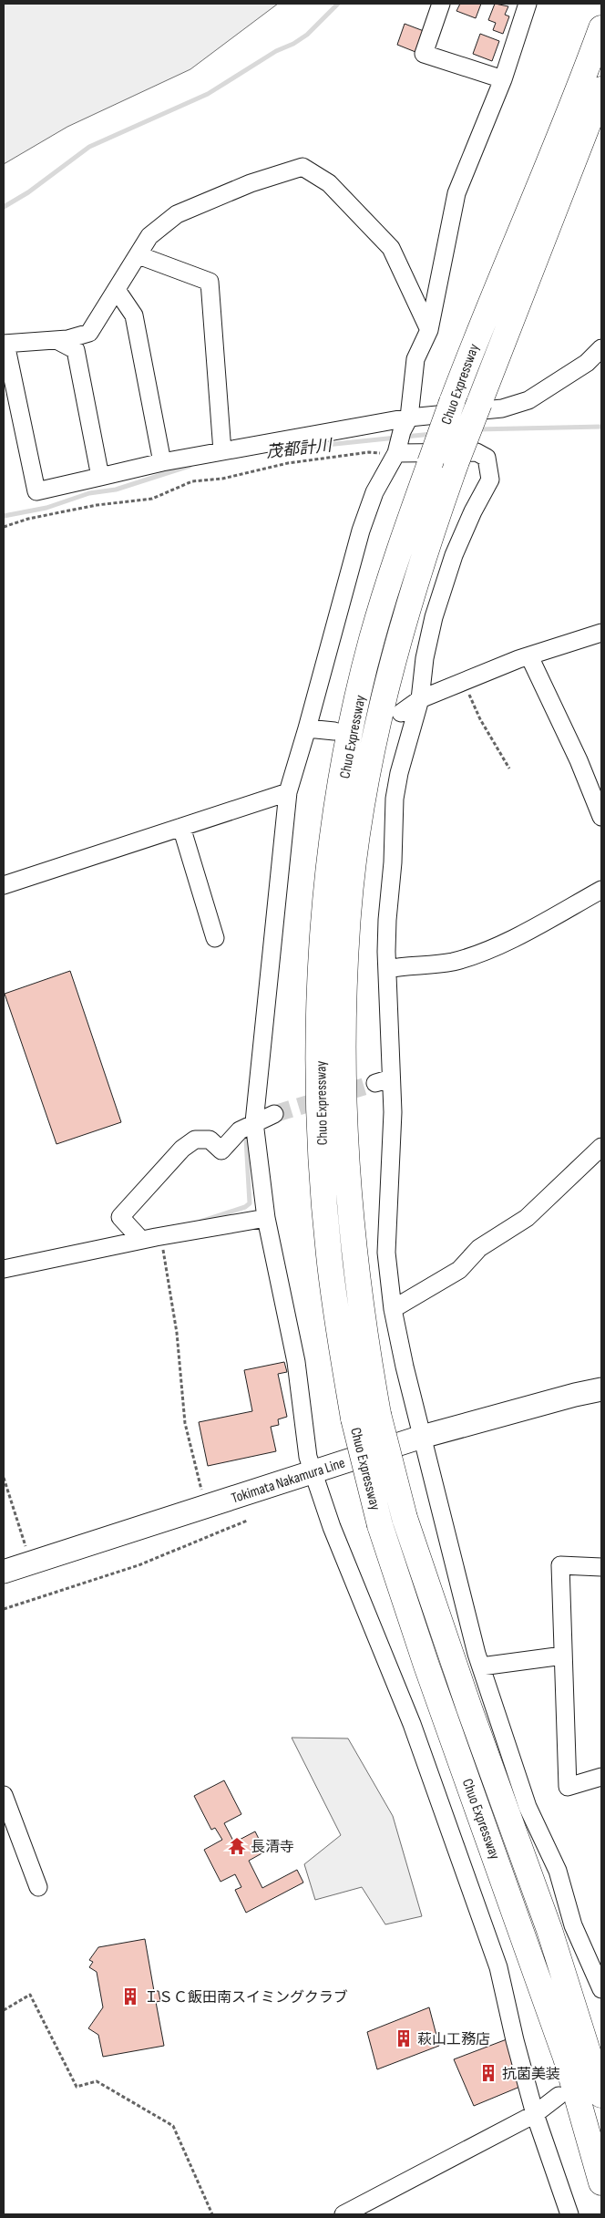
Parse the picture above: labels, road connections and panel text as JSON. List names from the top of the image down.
{
  "streets": {
    "highway": ["Chuo Expressway"],
    "main road": ["Tokimata Nakamura Line"]
  },
  "water": ["茂都計川"],
  "places": {
    "temple": ["長清寺"],
    "building": ["ＩＳＣ飯田南スイミングクラブ", "萩山工務店", "抗菌美装"]
  }
}
